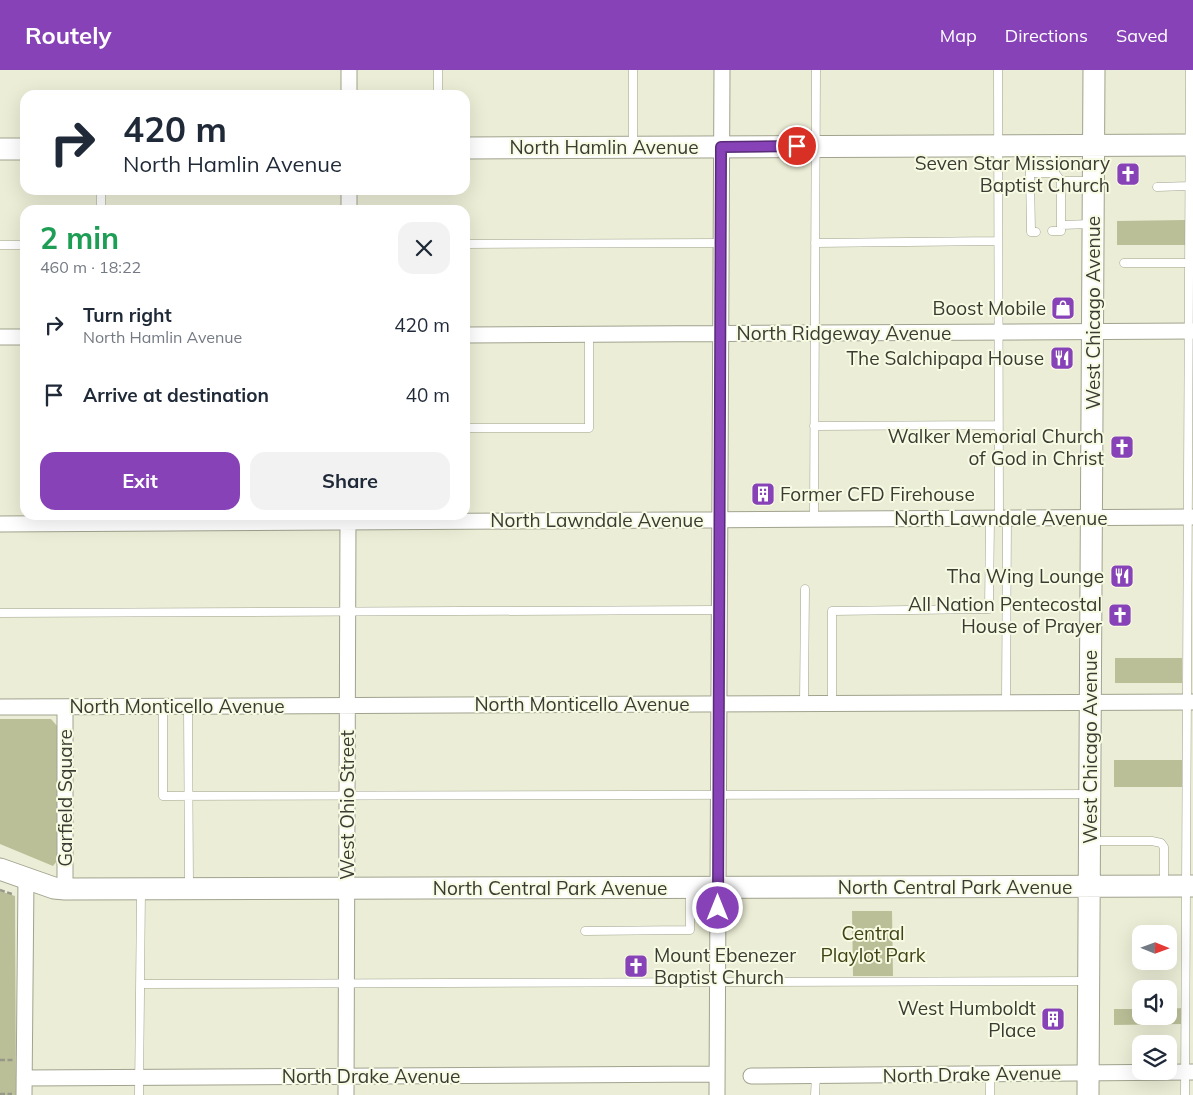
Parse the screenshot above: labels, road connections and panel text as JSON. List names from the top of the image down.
{
  "streets": {
    "street": [
      "North Hamlin Avenue",
      "West Chicago Avenue",
      "North Ridgeway Avenue",
      "North Lawndale Avenue",
      "North Monticello Avenue",
      "Garfield Square",
      "West Ohio Street",
      "North Central Park Avenue",
      "North Drake Avenue"
    ]
  },
  "crossings": [
    ["North Hamlin Avenue", "West Chicago Avenue"],
    ["West Chicago Avenue", "North Ridgeway Avenue"],
    ["West Chicago Avenue", "North Lawndale Avenue"],
    ["West Chicago Avenue", "North Monticello Avenue"],
    ["West Chicago Avenue", "North Central Park Avenue"],
    ["West Chicago Avenue", "North Drake Avenue"],
    ["North Monticello Avenue", "Garfield Square"],
    ["North Monticello Avenue", "West Ohio Street"],
    ["Garfield Square", "North Central Park Avenue"],
    ["West Ohio Street", "North Central Park Avenue"],
    ["West Ohio Street", "North Drake Avenue"]
  ],
  "parks": ["Central Playlot Park"],
  "places": {
    "church": [
      "Seven Star Missionary Baptist Church",
      "Walker Memorial Church of God in Christ",
      "All Nation Pentecostal House of Prayer",
      "Mount Ebenezer Baptist Church"
    ],
    "shop": ["Boost Mobile"],
    "restaurant": ["The Salchipapa House", "Tha Wing Lounge"],
    "building": ["Former CFD Firehouse", "West Humboldt Place"]
  },
  "north": "right",
  "page": {
    "header": "Routely",
    "nav": ["Map", "Directions", "Saved"],
    "turn": ["420 m", "North Hamlin Avenue"],
    "heading": ["2 min", "460 m · 18:22"],
    "list": [
      {
        "name": "Turn right",
        "note": "North Hamlin Avenue",
        "value": "420 m"
      },
      {
        "name": "Arrive at destination",
        "value": "40 m"
      }
    ],
    "buttons": ["Exit", "Share"]
  }
}
